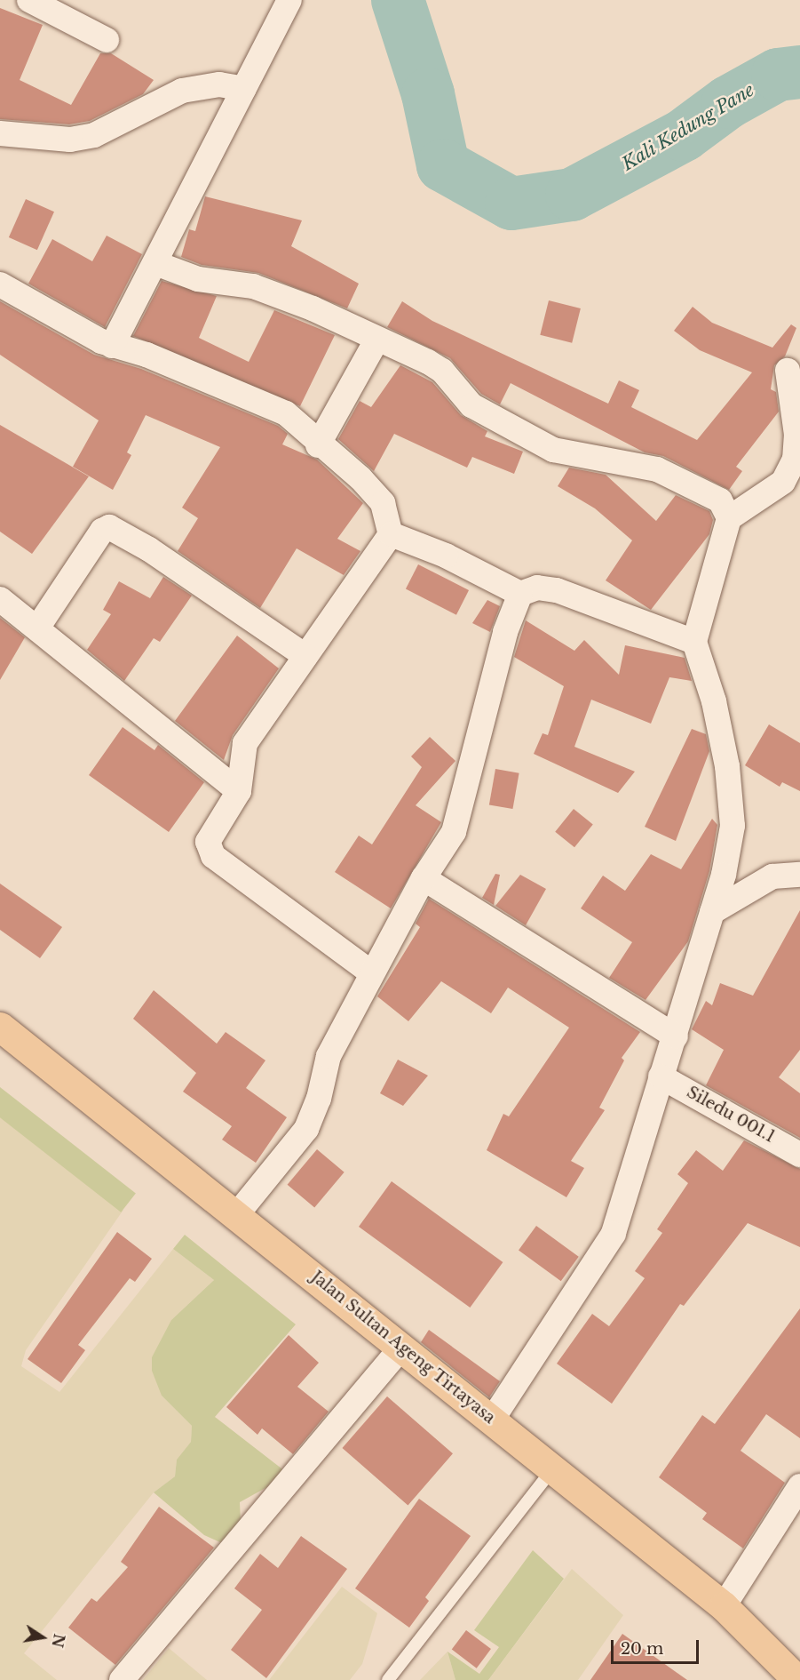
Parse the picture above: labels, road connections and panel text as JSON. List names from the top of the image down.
{
  "streets": {
    "main road": ["Jalan Sultan Ageng Tirtayasa"],
    "street": ["Siledu 001.1"]
  },
  "water": ["Kali Kedung Pane"],
  "scale_bar": "20 m",
  "north": "right"
}
